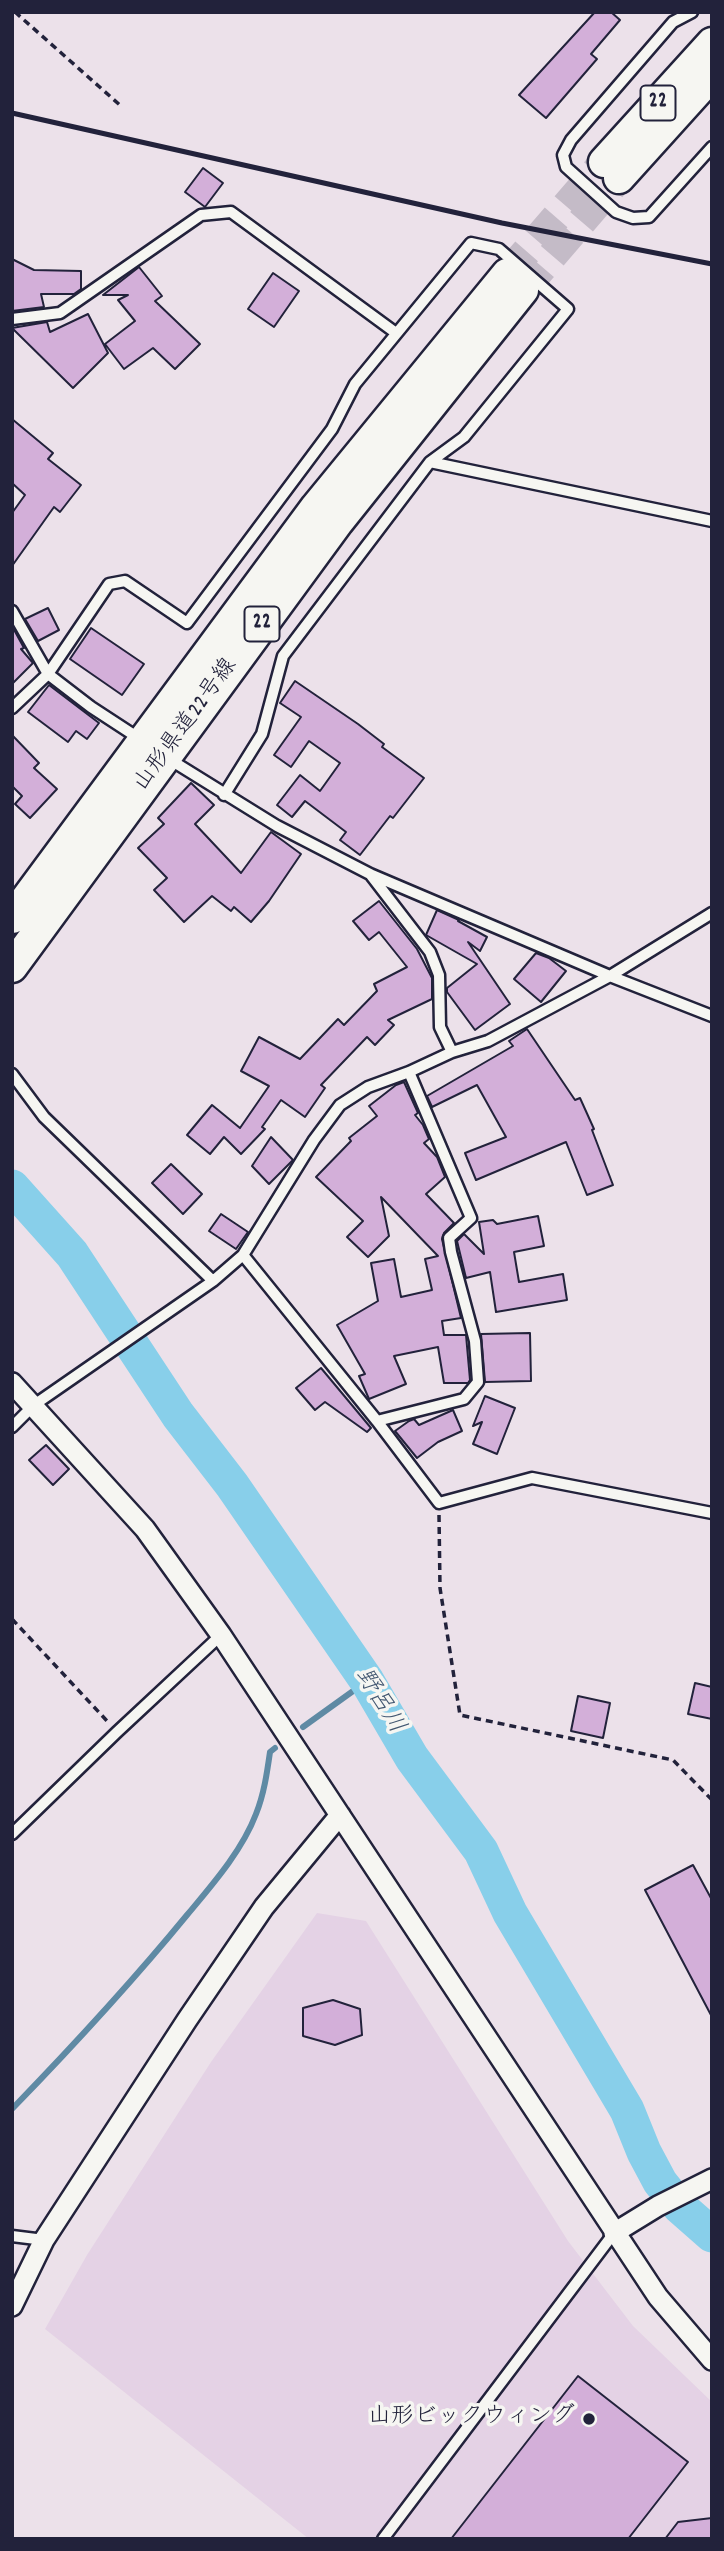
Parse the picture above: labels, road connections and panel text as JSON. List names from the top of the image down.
{
  "streets": {
    "main road": ["22", "山形県道22号線"]
  },
  "water": ["野呂川"],
  "places": ["山形ビックウィング"]
}
